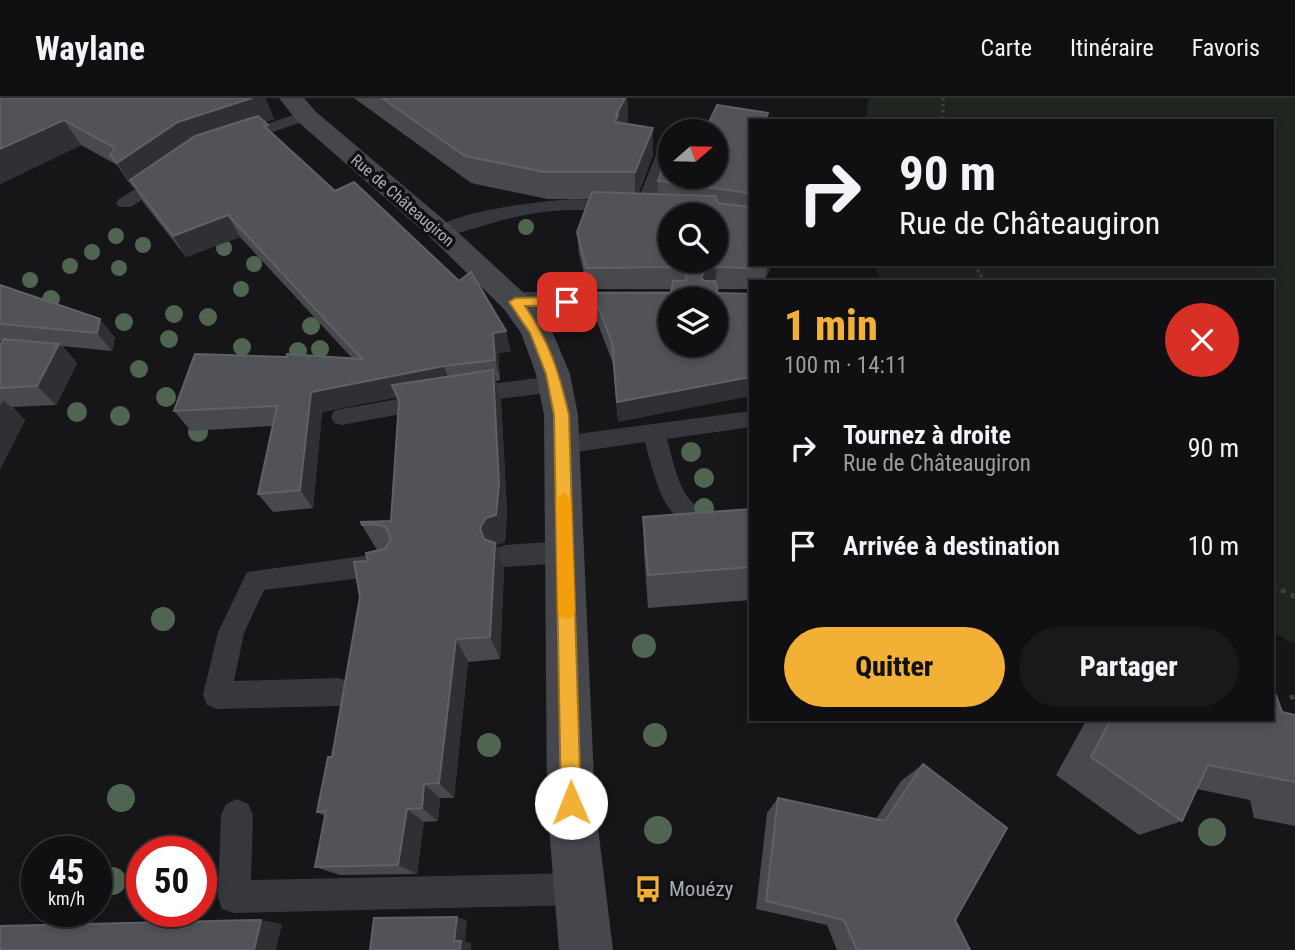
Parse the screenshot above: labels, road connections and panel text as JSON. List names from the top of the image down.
{
  "streets": {
    "main road": ["Rue de Châteaugiron"]
  },
  "places": {
    "bus stop": ["Mouézy"]
  },
  "north": "right",
  "page": {
    "header": "Waylane",
    "nav": ["Carte", "Itinéraire", "Favoris"],
    "turn": ["90 m", "Rue de Châteaugiron"],
    "heading": ["1 min", "100 m · 14:11"],
    "list": [
      {
        "name": "Tournez à droite",
        "note": "Rue de Châteaugiron",
        "value": "90 m"
      },
      {
        "name": "Arrivée à destination",
        "value": "10 m"
      }
    ],
    "buttons": ["Quitter", "Partager"],
    "speed": "45 km/h",
    "limit": "50"
  }
}
